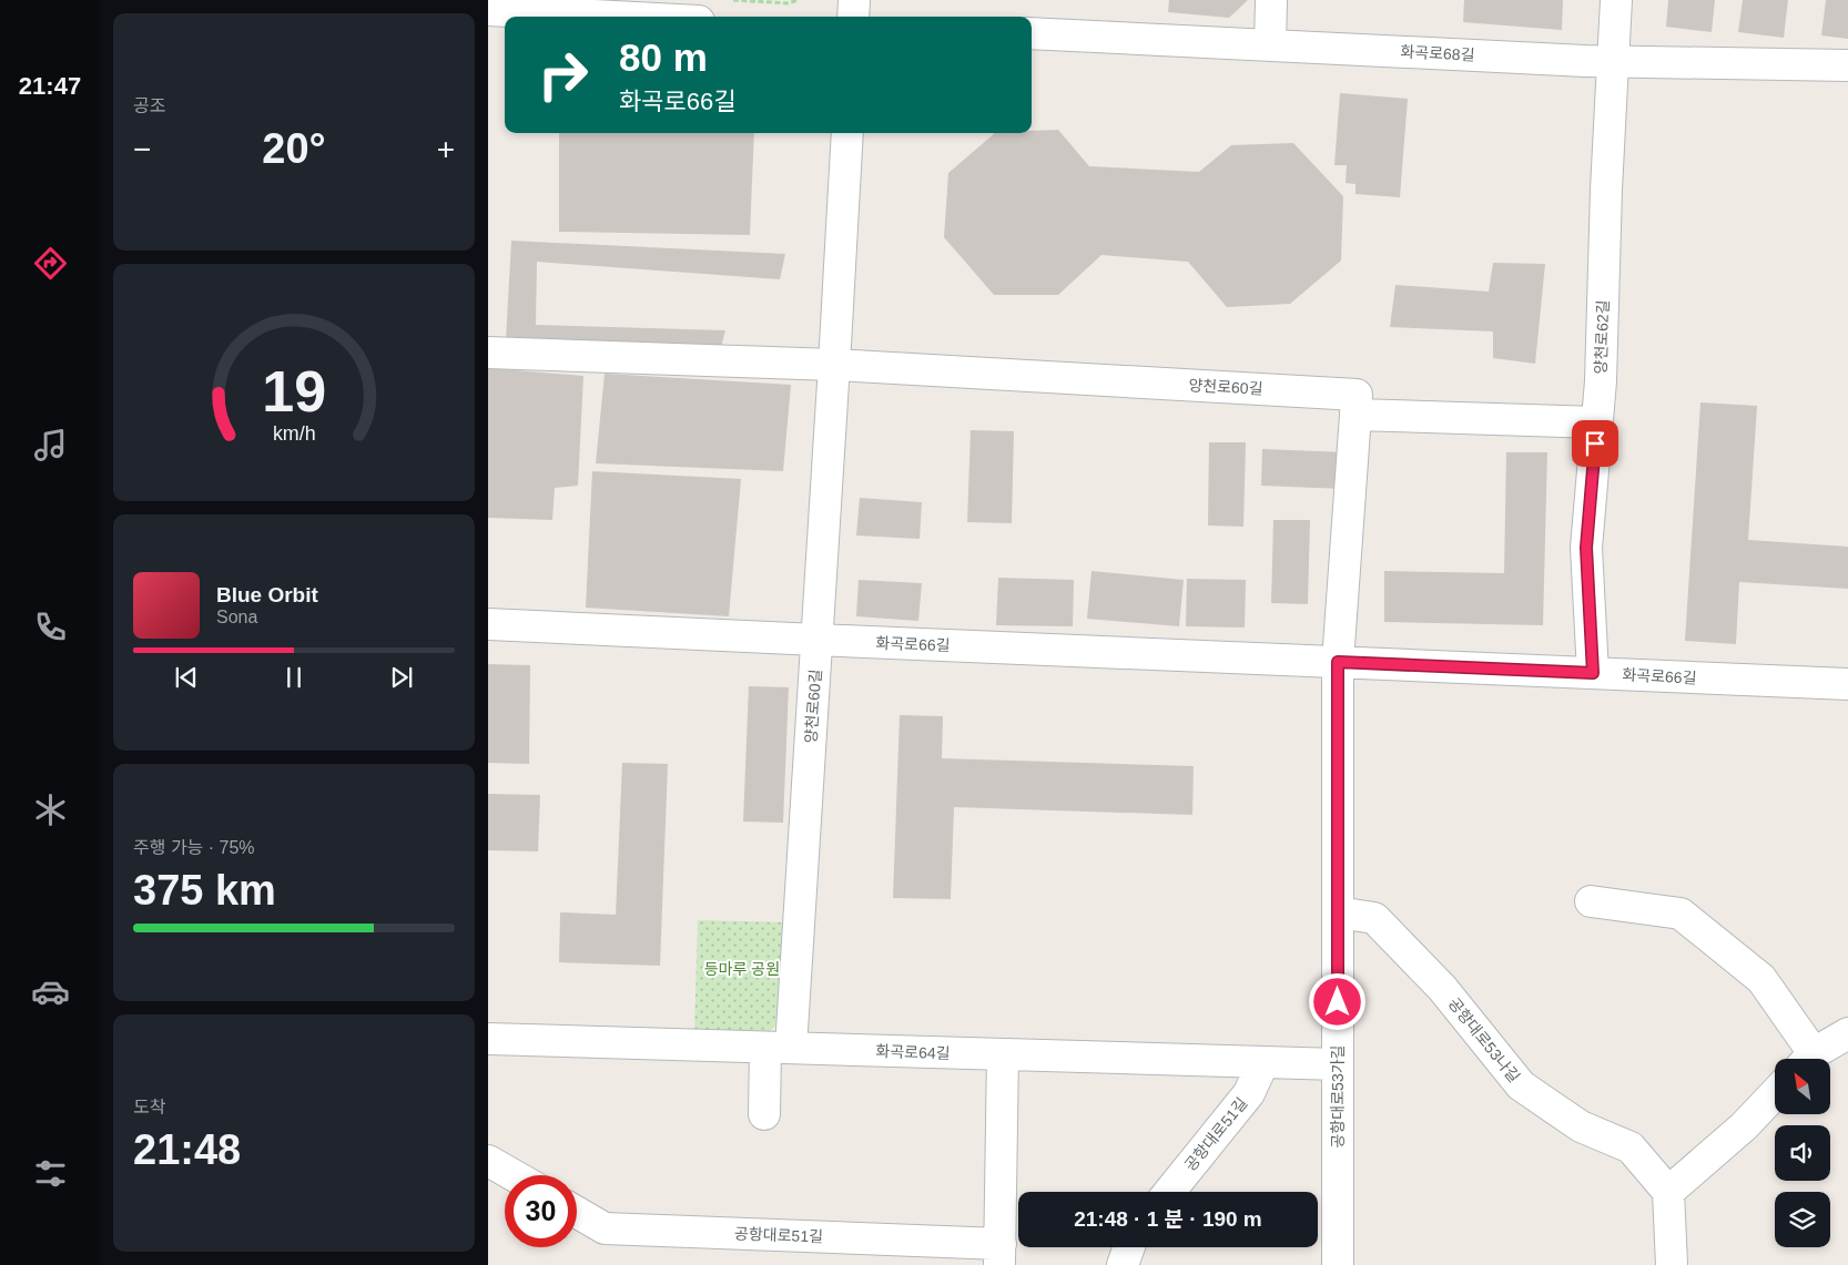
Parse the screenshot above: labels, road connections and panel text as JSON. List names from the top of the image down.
{
  "streets": {
    "street": [
      "화곡로68길",
      "양천로62길",
      "양천로60길",
      "화곡로66길",
      "공항대로53나길",
      "화곡로64길",
      "공항대로53가길",
      "공항대로51길"
    ]
  },
  "crossings": [
    ["화곡로68길", "양천로62길"],
    ["양천로62길", "화곡로66길"],
    ["양천로60길", "화곡로66길"],
    ["양천로60길", "화곡로64길"],
    ["화곡로66길", "공항대로53가길"],
    ["공항대로53나길", "공항대로53가길"],
    ["화곡로64길", "공항대로53가길"],
    ["화곡로64길", "공항대로51길"]
  ],
  "parks": ["등마루 공원"],
  "north": "top left",
  "page": {
    "tabs": "21:47",
    "tile": [
      "공조",
      ["주행 가능 · 75%", "375 km"],
      ["도착", "21:48"]
    ],
    "turn": ["80 m", "화곡로66길"],
    "heat": ["−", "20°", "+"],
    "song": ["Blue Orbit", "Sona"],
    "limit": "30",
    "trip": "21:48 · 1 분 · 190 m",
    "gauge": ["19", "km/h"]
  }
}
